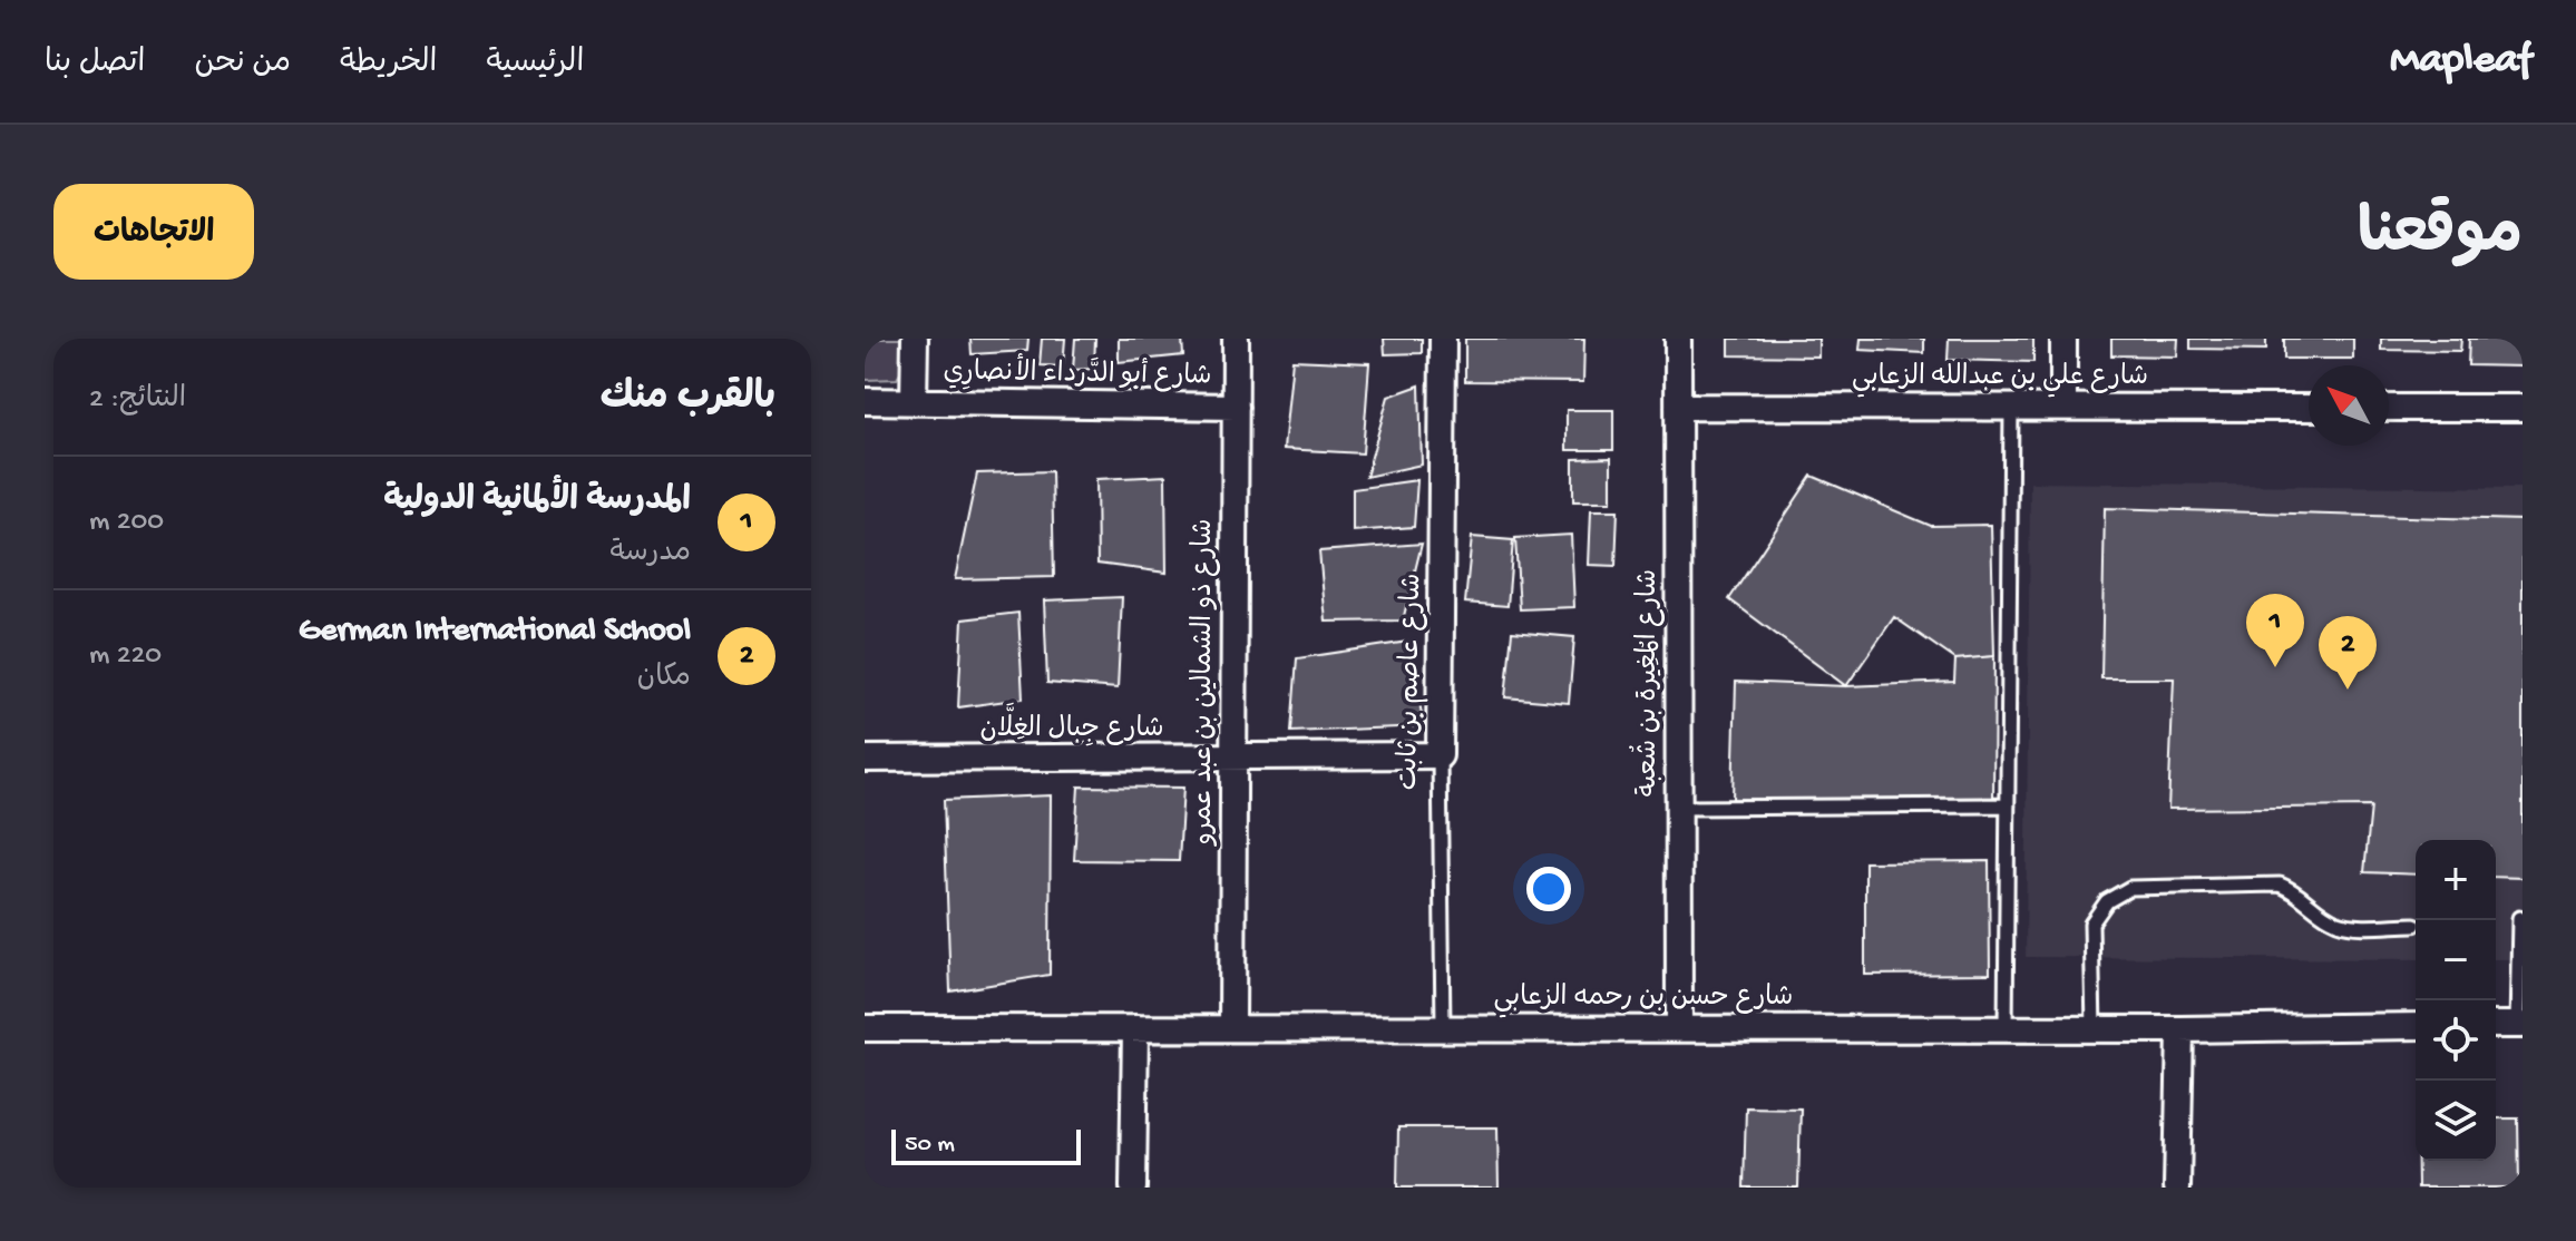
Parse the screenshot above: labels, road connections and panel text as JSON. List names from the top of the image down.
{
  "streets": {
    "street": [
      "شارع أبو الدَّرداء الأنصارِي",
      "شارع علي بن عبدالله الزعابي",
      "شارع ذو الشمالين بن عبد عمرو",
      "شارع عاصم بن ثابت",
      "شارع المُغِيرة بن شُعبة",
      "شارع جِبال الغِلَّان",
      "شارع حسن بن رحمه الزعابي"
    ]
  },
  "crossings": [
    ["شارع أبو الدَّرداء الأنصارِي", "شارع ذو الشمالين بن عبد عمرو"],
    ["شارع علي بن عبدالله الزعابي", "شارع المُغِيرة بن شُعبة"],
    ["شارع ذو الشمالين بن عبد عمرو", "شارع جِبال الغِلَّان"],
    ["شارع ذو الشمالين بن عبد عمرو", "شارع حسن بن رحمه الزعابي"],
    ["شارع عاصم بن ثابت", "شارع جِبال الغِلَّان"],
    ["شارع عاصم بن ثابت", "شارع حسن بن رحمه الزعابي"],
    ["شارع المُغِيرة بن شُعبة", "شارع حسن بن رحمه الزعابي"]
  ],
  "scale_bar": "50 m",
  "north": "top left",
  "page": {
    "header": "Mapleaf",
    "nav": [
      "الرئيسية",
      "الخريطة",
      "من نحن",
      "اتصل بنا"
    ],
    "title": "موقعنا",
    "buttons": "الاتجاهات",
    "heading": ["بالقرب منك", "النتائج: 2"],
    "list": [
      {
        "mark": "1",
        "name": "المدرسة الألمانية الدولية",
        "note": "مدرسة",
        "value": "200 m"
      },
      {
        "mark": "2",
        "name": "German International School",
        "note": "مكان",
        "value": "220 m"
      }
    ],
    "pins": ["1", "2"],
    "map_buttons": ["+", "−"],
    "scale": "50 m"
  }
}
